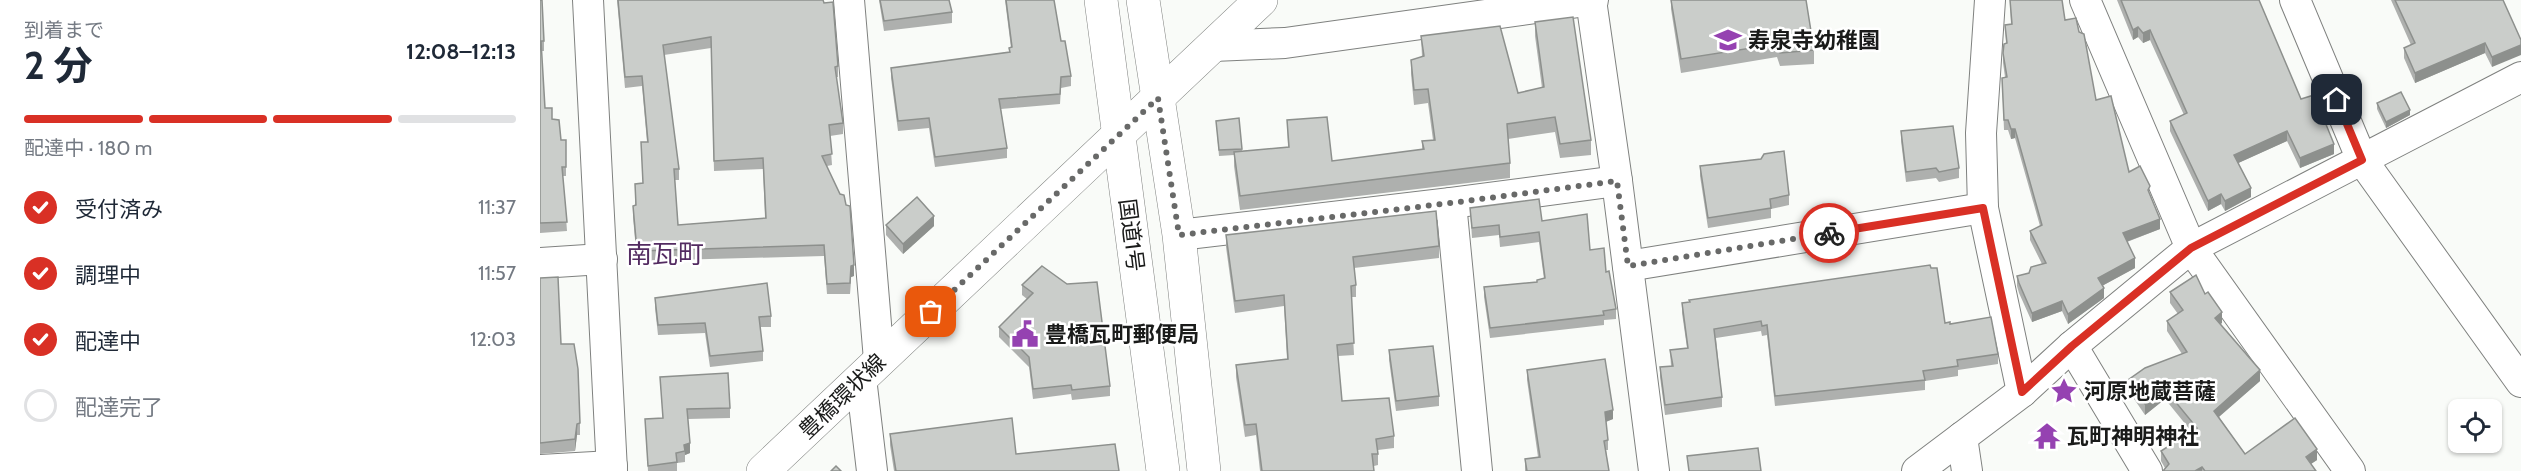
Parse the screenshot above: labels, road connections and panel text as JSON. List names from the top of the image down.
{
  "streets": {
    "main road": ["国道1号", "豊橋環状線"]
  },
  "crossings": [
    ["国道1号", "豊橋環状線"]
  ],
  "districts": ["南瓦町"],
  "places": {
    "school or university": ["寿泉寺幼稚園"],
    "public building": ["豊橋瓦町郵便局"],
    "place": ["河原地蔵菩薩"],
    "temple": ["瓦町神明神社"]
  },
  "page": {
    "heading": ["2 分", "到着まで", "12:08–12:13"],
    "bar": "配達中 · 180 m",
    "list": [
      ["受付済み", "11:37"],
      ["調理中", "11:57"],
      ["配達中", "12:03"],
      "配達完了"
    ]
  }
}
